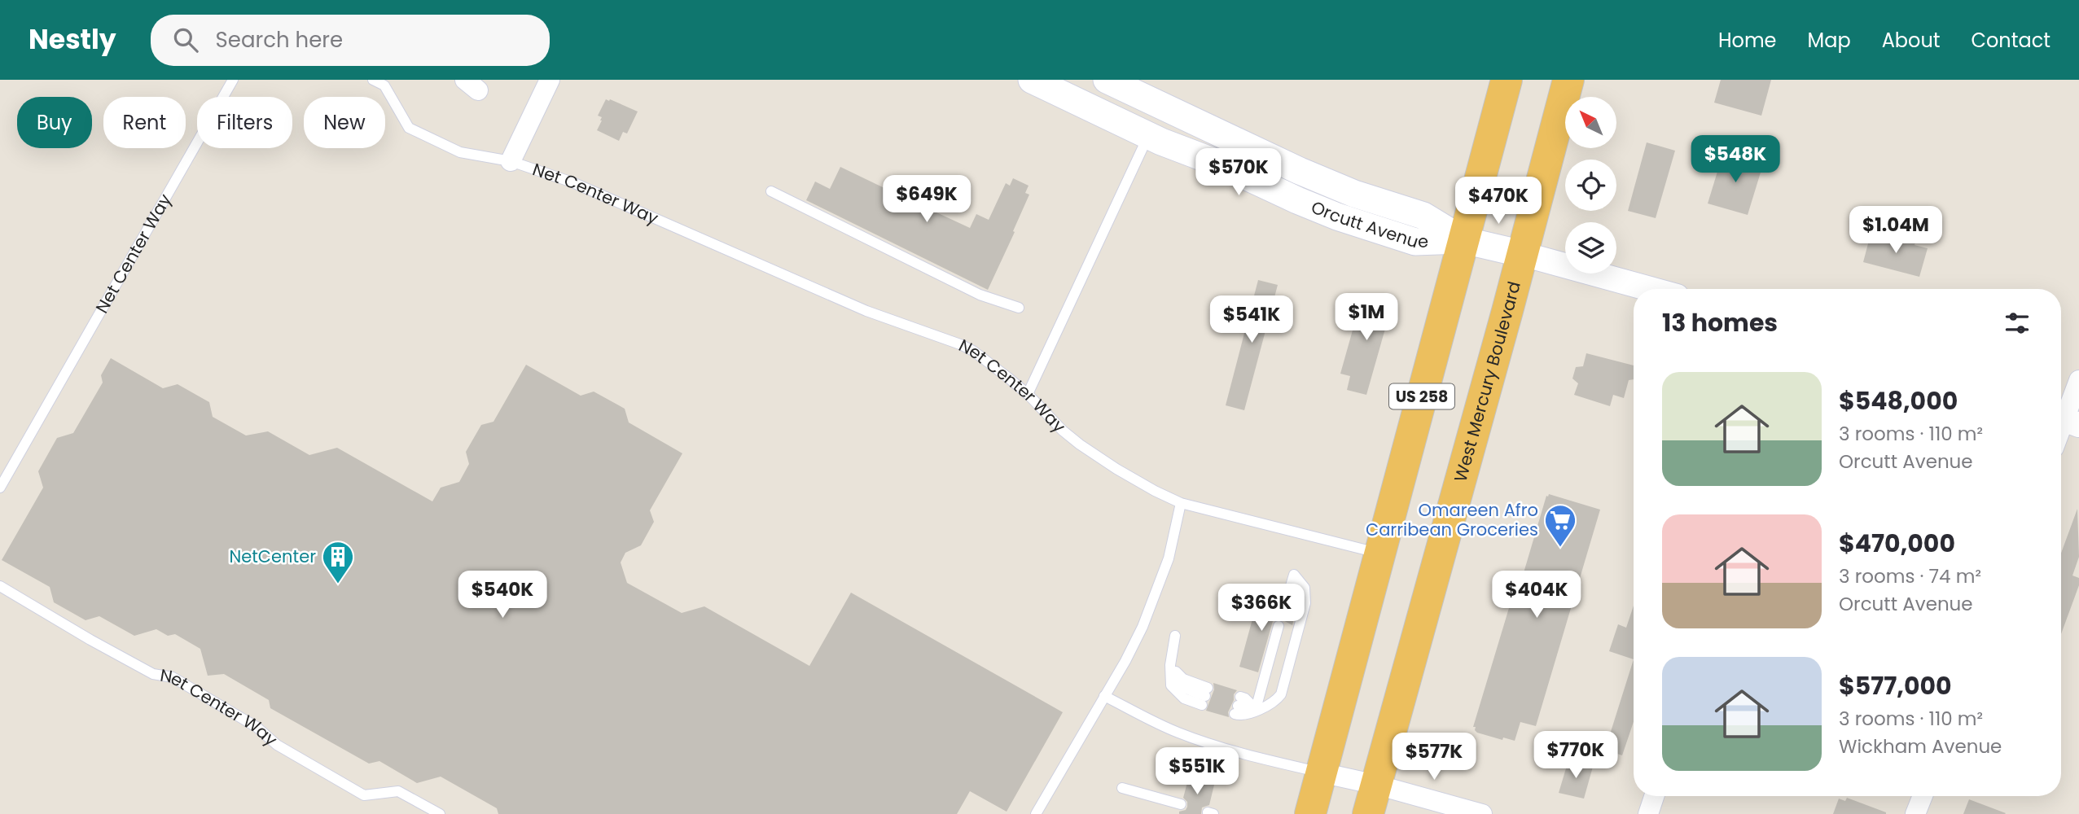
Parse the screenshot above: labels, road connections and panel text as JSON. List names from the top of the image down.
{
  "streets": {
    "highway": ["West Mercury Boulevard", "US 258"],
    "main road": ["Orcutt Avenue"],
    "street": ["Net Center Way"]
  },
  "crossings": [
    ["Net Center Way", "US 258"],
    ["Orcutt Avenue", "West Mercury Boulevard"],
    ["Orcutt Avenue", "US 258"]
  ],
  "places": {
    "supermarket": ["Omareen Afro Carribean Groceries"],
    "building": ["NetCenter"]
  },
  "north": "top left",
  "page": {
    "header": "Nestly",
    "search": "Search here",
    "nav": [
      "Home",
      "Map",
      "About",
      "Contact"
    ],
    "chip": [
      "Buy",
      "Rent",
      "Filters",
      "New"
    ],
    "price": [
      "$548K",
      "$570K",
      "$649K",
      "$470K",
      "$1.04M",
      "$1M",
      "$541K",
      "$540K",
      "$404K",
      "$366K",
      "$770K",
      "$577K",
      "$551K"
    ],
    "heading": "13 homes",
    "list": [
      {
        "name": "$548,000",
        "note": "3 rooms · 110 m² · Orcutt Avenue"
      },
      {
        "name": "$470,000",
        "note": "3 rooms · 74 m² · Orcutt Avenue"
      },
      {
        "name": "$577,000",
        "note": "3 rooms · 110 m² · Wickham Avenue"
      }
    ]
  }
}
